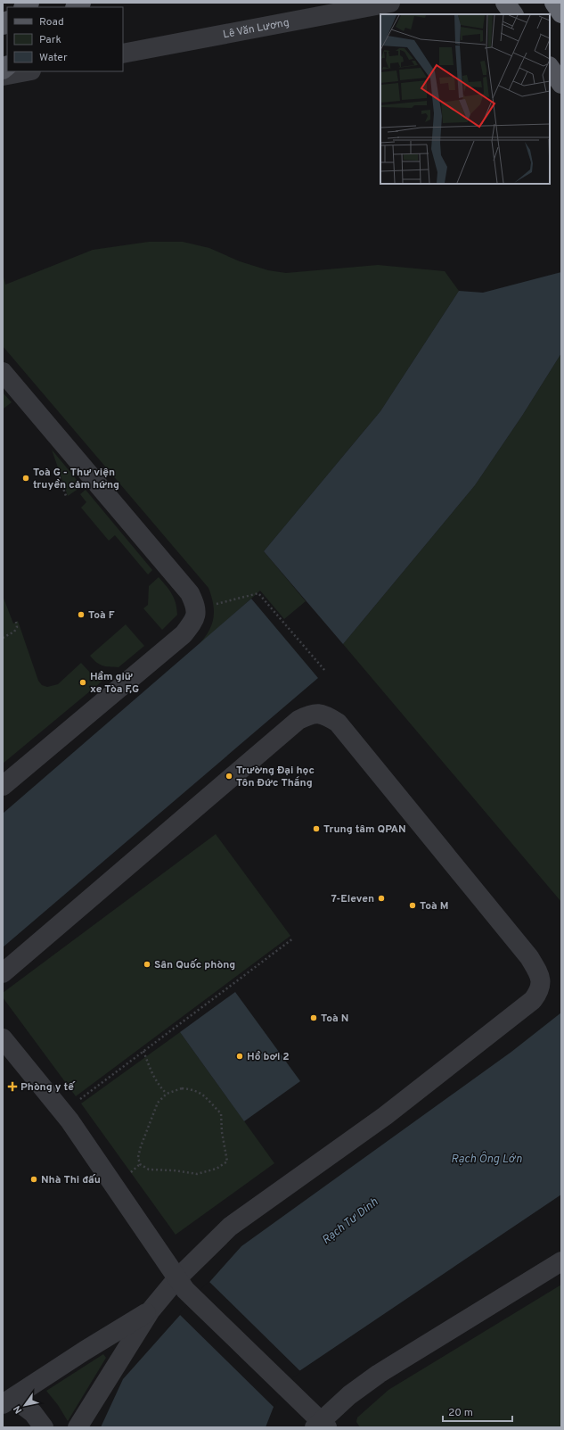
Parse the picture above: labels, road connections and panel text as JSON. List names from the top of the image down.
{
  "streets": {
    "street": ["Lê Văn Lương"]
  },
  "water": ["Rạch Ông Lớn", "Rạch Tư Dinh"],
  "places": {
    "other": [
      "Toà G - Thư viện truyền cảm hứng",
      "Toà F",
      "Hầm giữ xe Tòa F,G",
      "Trường Đại học Tôn Đức Thắng",
      "Trung tâm QPAN",
      "7-Eleven",
      "Toà M",
      "Sân Quốc phòng",
      "Toà N",
      "Hồ bơi 2",
      "Nhà Thi đấu"
    ],
    "health": ["Phòng y tế"]
  },
  "legend": ["Road", "Park", "Water"],
  "scale_bar": "20 m",
  "north": "bottom left"
}
